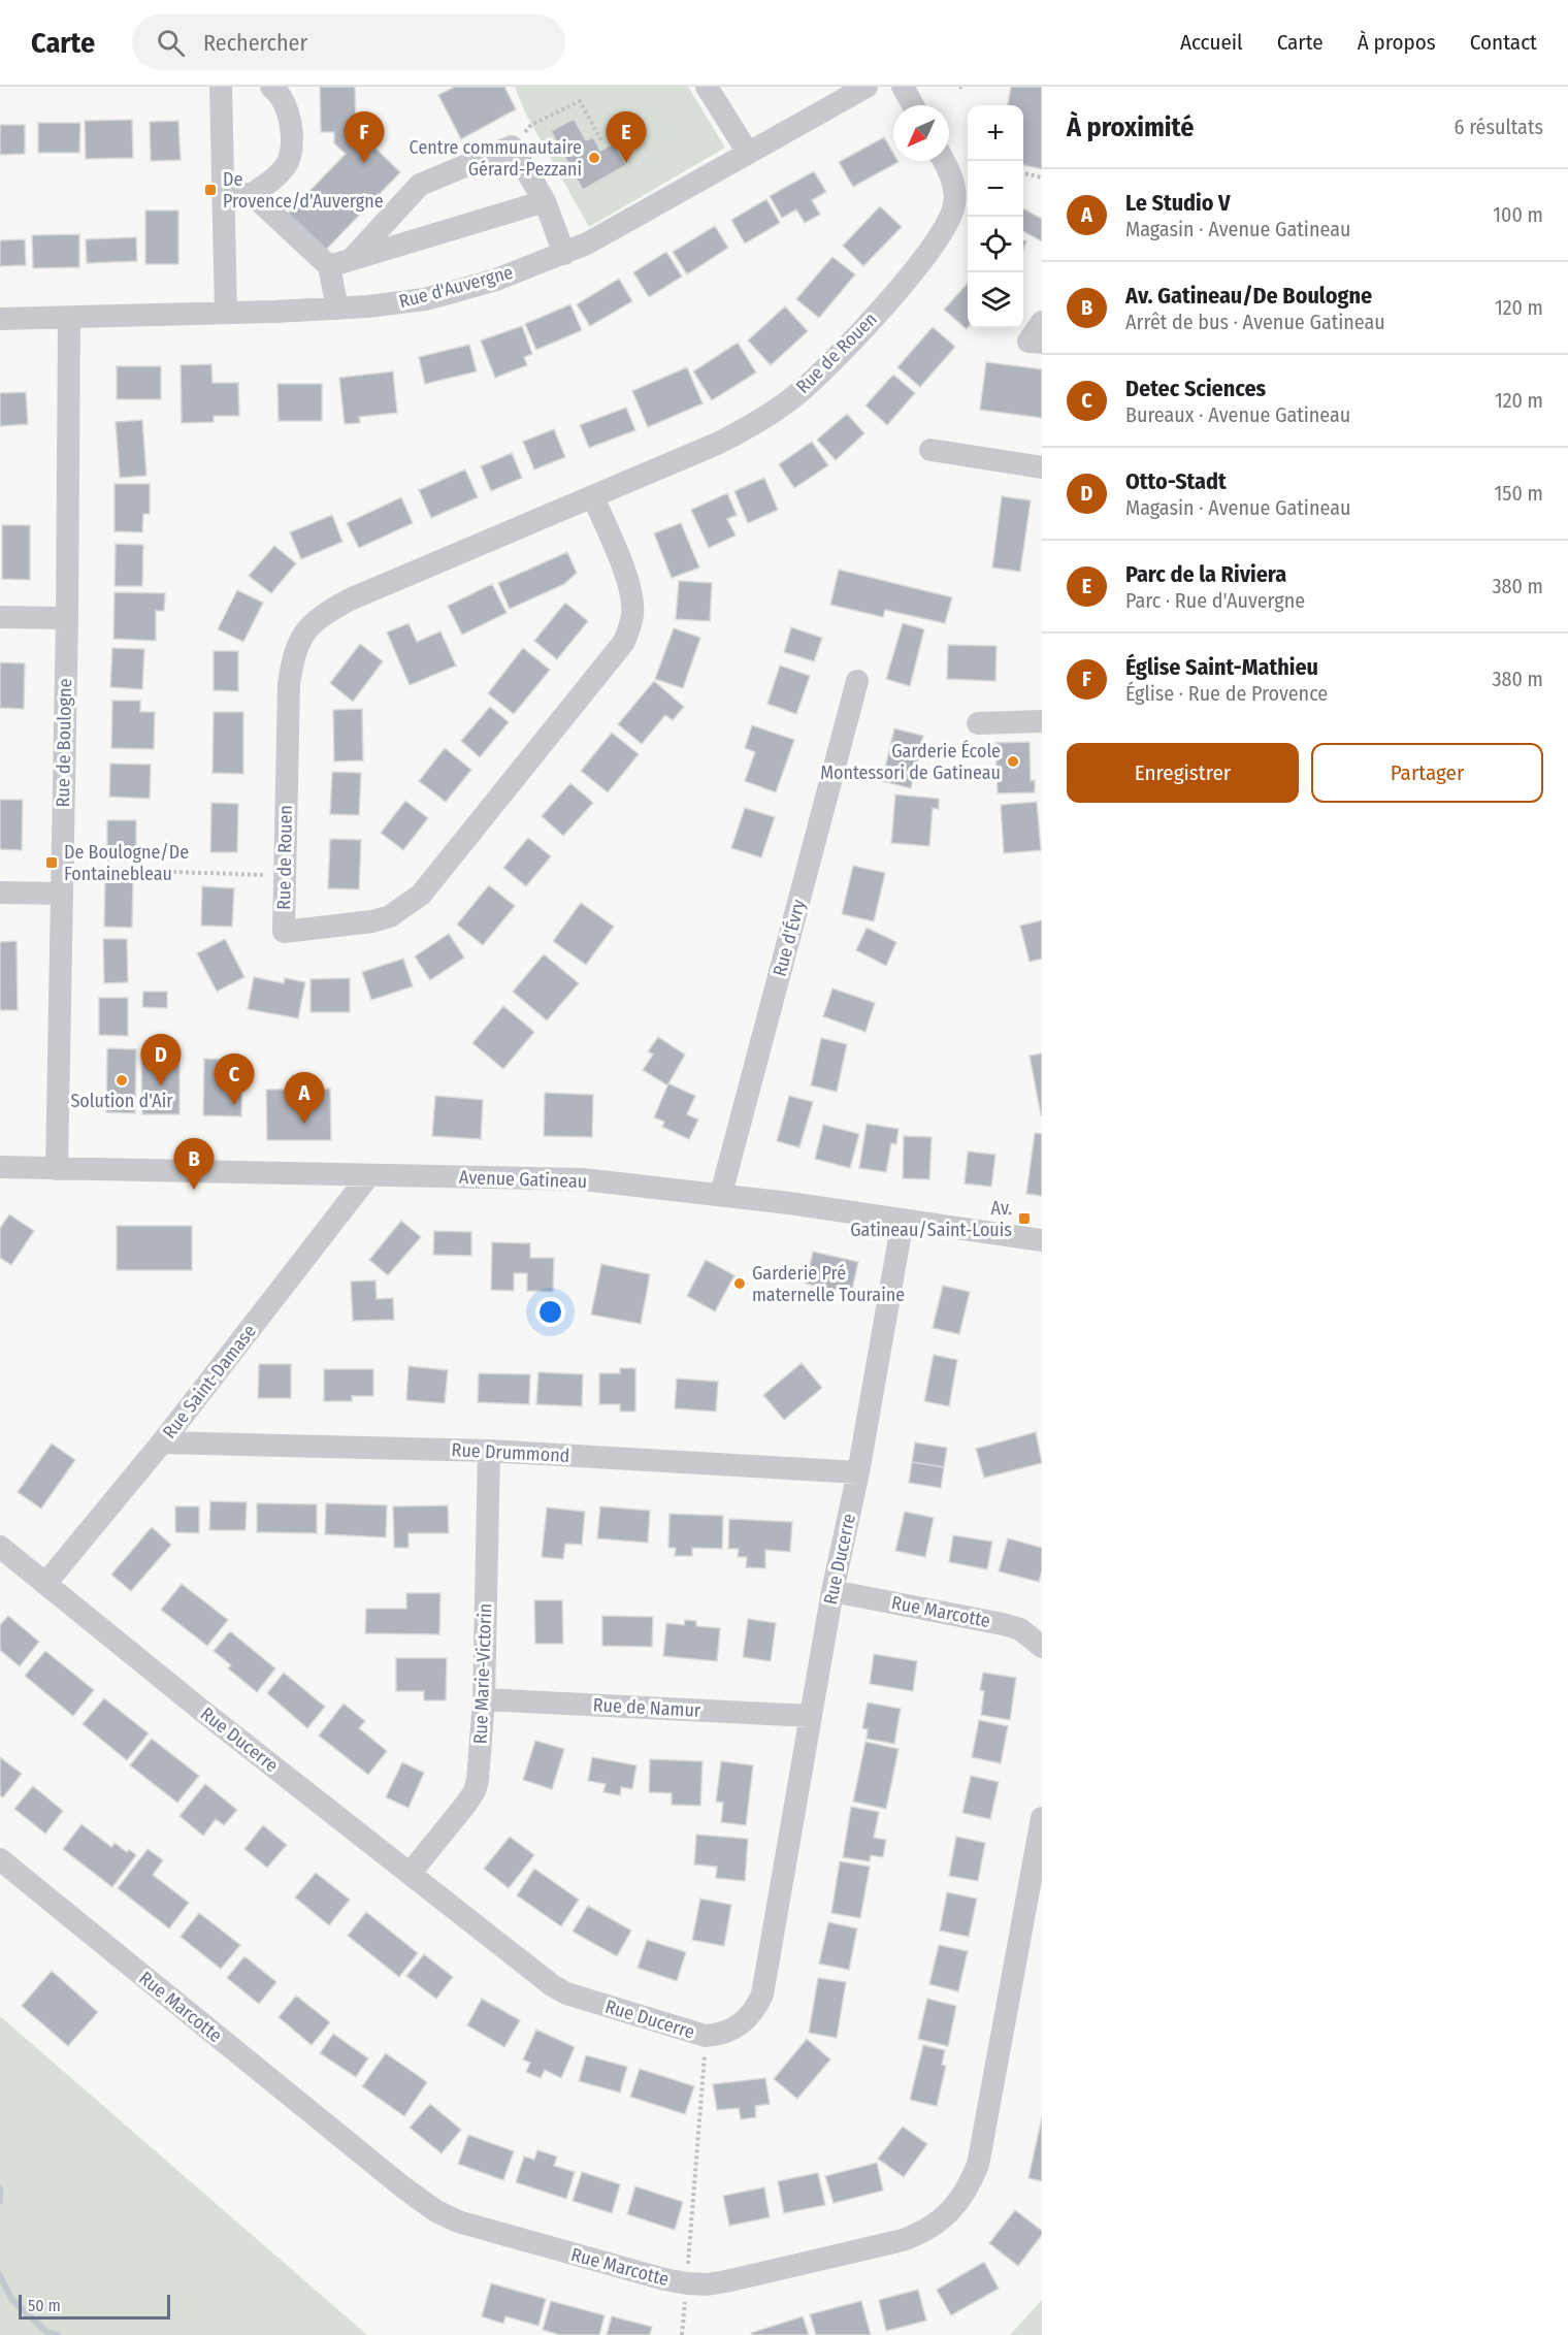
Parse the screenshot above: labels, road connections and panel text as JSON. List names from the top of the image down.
{
  "streets": {
    "street": [
      "Rue d'Auvergne",
      "Rue de Rouen",
      "Rue de Boulogne",
      "Rue d'Évry",
      "Avenue Gatineau",
      "Rue Saint-Damase",
      "Rue Drummond",
      "Rue Ducerre",
      "Rue Marcotte",
      "Rue Marie-Victorin",
      "Rue de Namur"
    ]
  },
  "crossings": [
    ["Rue d'Auvergne", "Rue de Boulogne"],
    ["Rue de Boulogne", "Avenue Gatineau"],
    ["Rue d'Évry", "Avenue Gatineau"],
    ["Avenue Gatineau", "Rue Saint-Damase"],
    ["Avenue Gatineau", "Rue Ducerre"],
    ["Rue Saint-Damase", "Rue Drummond"],
    ["Rue Saint-Damase", "Rue Ducerre"],
    ["Rue Drummond", "Rue Ducerre"],
    ["Rue Drummond", "Rue Marie-Victorin"],
    ["Rue Ducerre", "Rue Marcotte"],
    ["Rue Ducerre", "Rue Marie-Victorin"],
    ["Rue Ducerre", "Rue de Namur"],
    ["Rue Marie-Victorin", "Rue de Namur"]
  ],
  "places": {
    "other": [
      "Centre communautaire Gérard-Pezzani",
      "Garderie École Montessori de Gatineau",
      "Solution d'Air",
      "Garderie Pré maternelle Touraine"
    ],
    "transit": ["De Provence/d'Auvergne", "De Boulogne/De Fontainebleau", "Av. Gatineau/Saint-Louis"]
  },
  "scale_bar": "50 m",
  "north": "bottom left",
  "page": {
    "header": "Carte",
    "search": "Rechercher",
    "nav": [
      "Accueil",
      "Carte",
      "À propos",
      "Contact"
    ],
    "heading": ["À proximité", "6 résultats"],
    "map_buttons": ["+", "−"],
    "pins": [
      "E",
      "F",
      "D",
      "C",
      "A",
      "B"
    ],
    "list": [
      {
        "mark": "A",
        "name": "Le Studio V",
        "note": "Magasin · Avenue Gatineau",
        "value": "100 m"
      },
      {
        "mark": "B",
        "name": "Av. Gatineau/De Boulogne",
        "note": "Arrêt de bus · Avenue Gatineau",
        "value": "120 m"
      },
      {
        "mark": "C",
        "name": "Detec Sciences",
        "note": "Bureaux · Avenue Gatineau",
        "value": "120 m"
      },
      {
        "mark": "D",
        "name": "Otto-Stadt",
        "note": "Magasin · Avenue Gatineau",
        "value": "150 m"
      },
      {
        "mark": "E",
        "name": "Parc de la Riviera",
        "note": "Parc · Rue d'Auvergne",
        "value": "380 m"
      },
      {
        "mark": "F",
        "name": "Église Saint-Mathieu",
        "note": "Église · Rue de Provence",
        "value": "380 m"
      }
    ],
    "buttons": ["Enregistrer", "Partager"],
    "scale": "50 m"
  }
}
